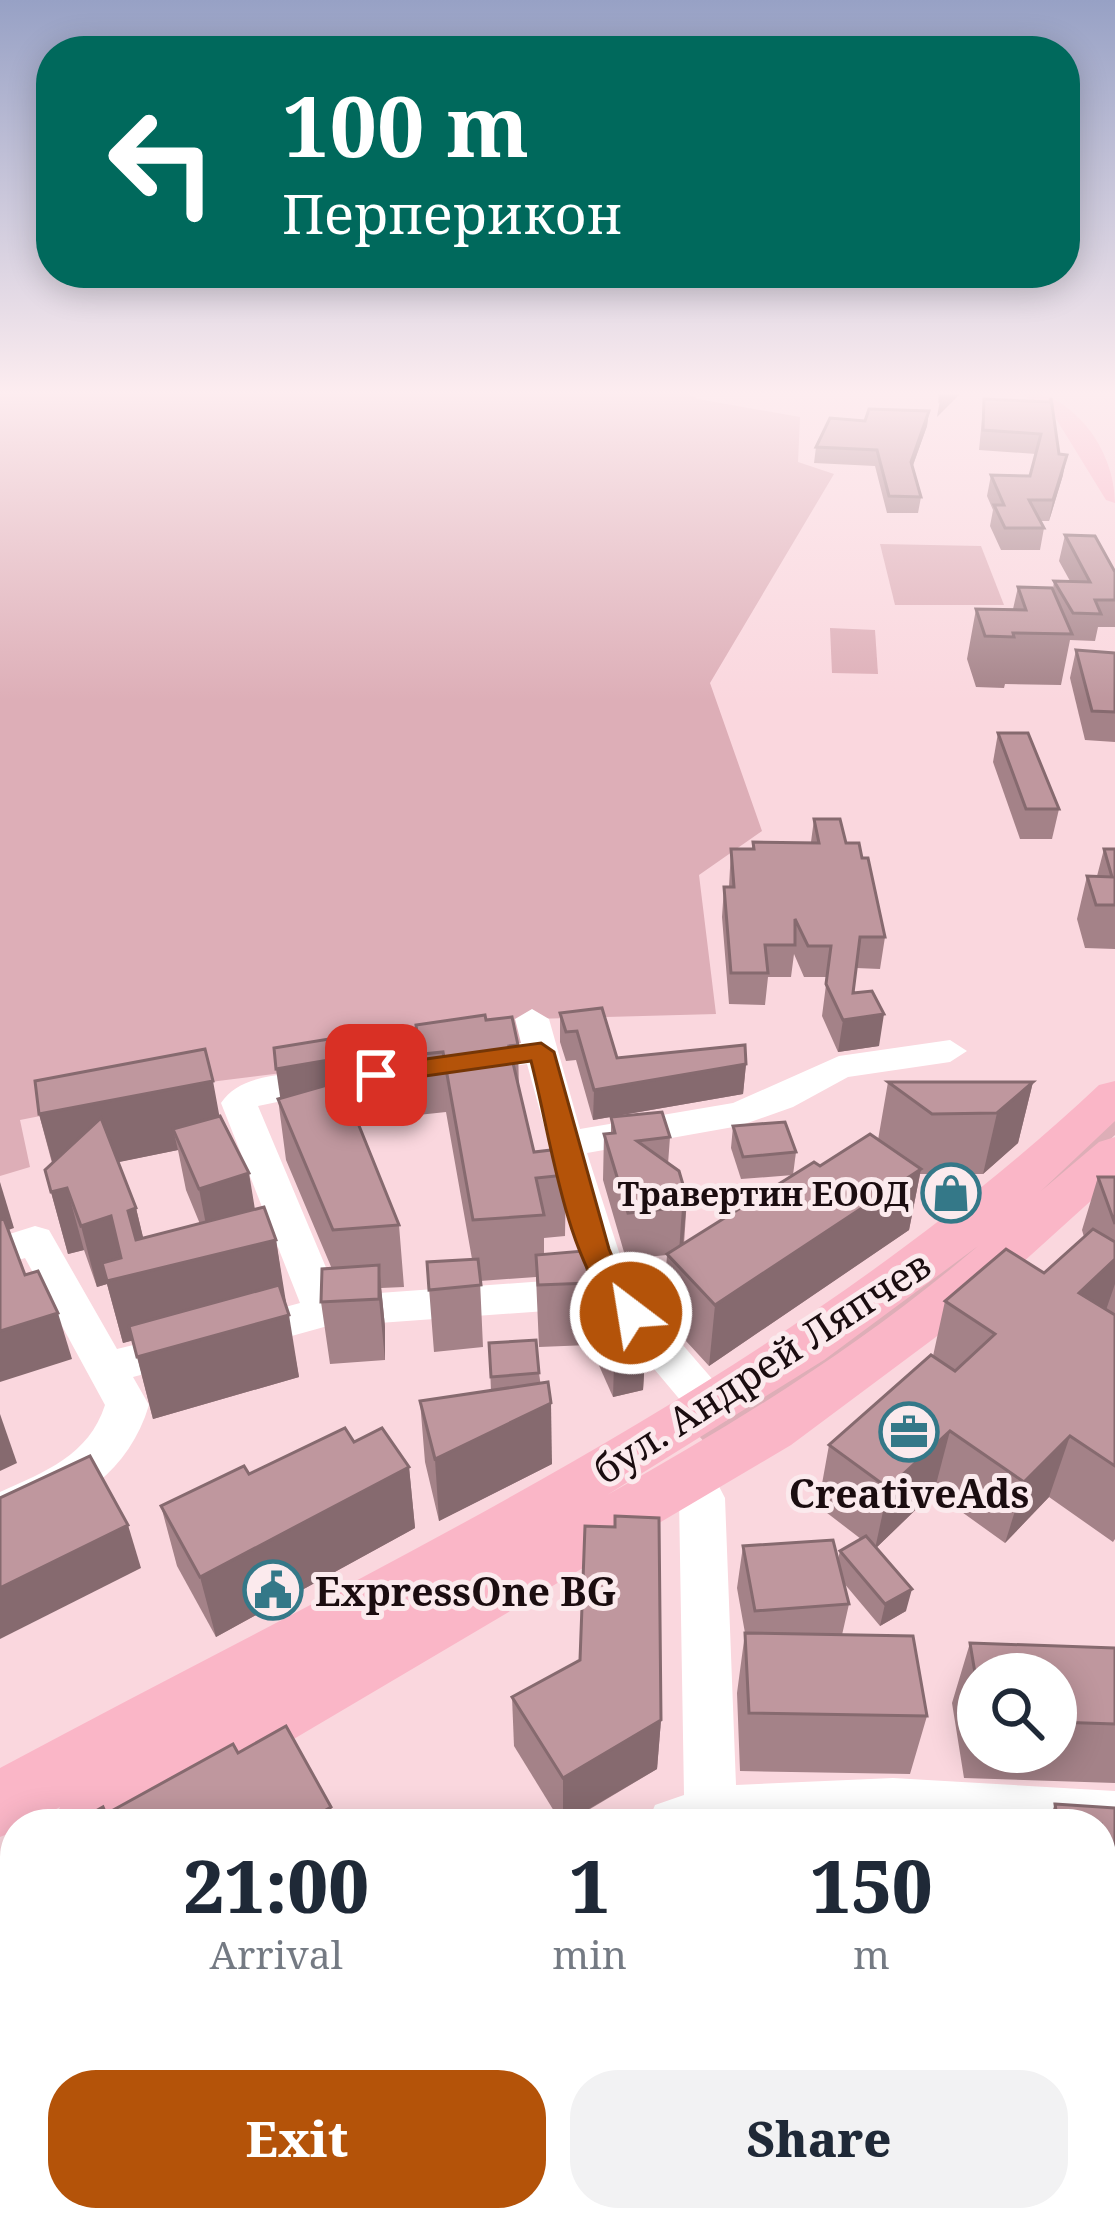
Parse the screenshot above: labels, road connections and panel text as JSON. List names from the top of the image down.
{
  "streets": {
    "main road": ["бул. Андрей Ляпчев"]
  },
  "places": {
    "shop": ["Травертин ЕООД"],
    "office": ["CreativeAds"],
    "public building": ["ExpressOne BG"]
  },
  "page": {
    "turn": ["100 m", "Перперикон"],
    "eta": [
      "21:00",
      "Arrival",
      "1",
      "min",
      "150",
      "m"
    ],
    "buttons": ["Exit", "Share"]
  }
}
